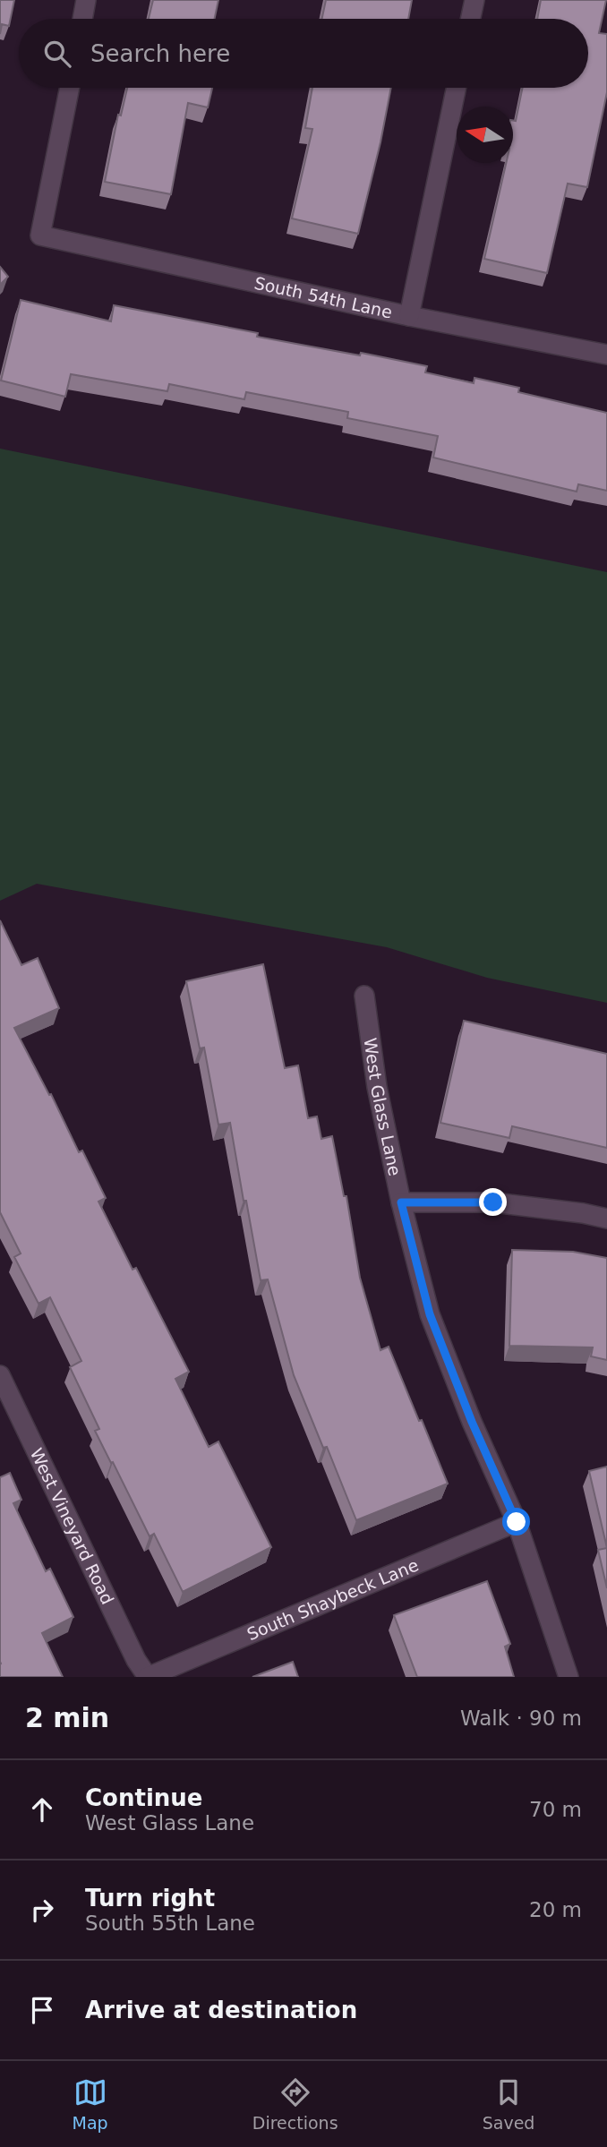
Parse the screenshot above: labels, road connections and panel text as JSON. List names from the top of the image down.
{
  "streets": {
    "street": [
      "South 54th Lane",
      "West Glass Lane",
      "West Vineyard Road",
      "South Shaybeck Lane"
    ]
  },
  "crossings": [
    ["West Glass Lane", "South Shaybeck Lane"],
    ["West Vineyard Road", "South Shaybeck Lane"]
  ],
  "north": "left",
  "page": {
    "search": "Search here",
    "heading": ["2 min", "Walk · 90 m"],
    "list": [
      ["Continue", "West Glass Lane", "70 m"],
      ["Turn right", "South 55th Lane", "20 m"],
      "Arrive at destination"
    ],
    "nav": ["Map", "Directions", "Saved"]
  }
}
